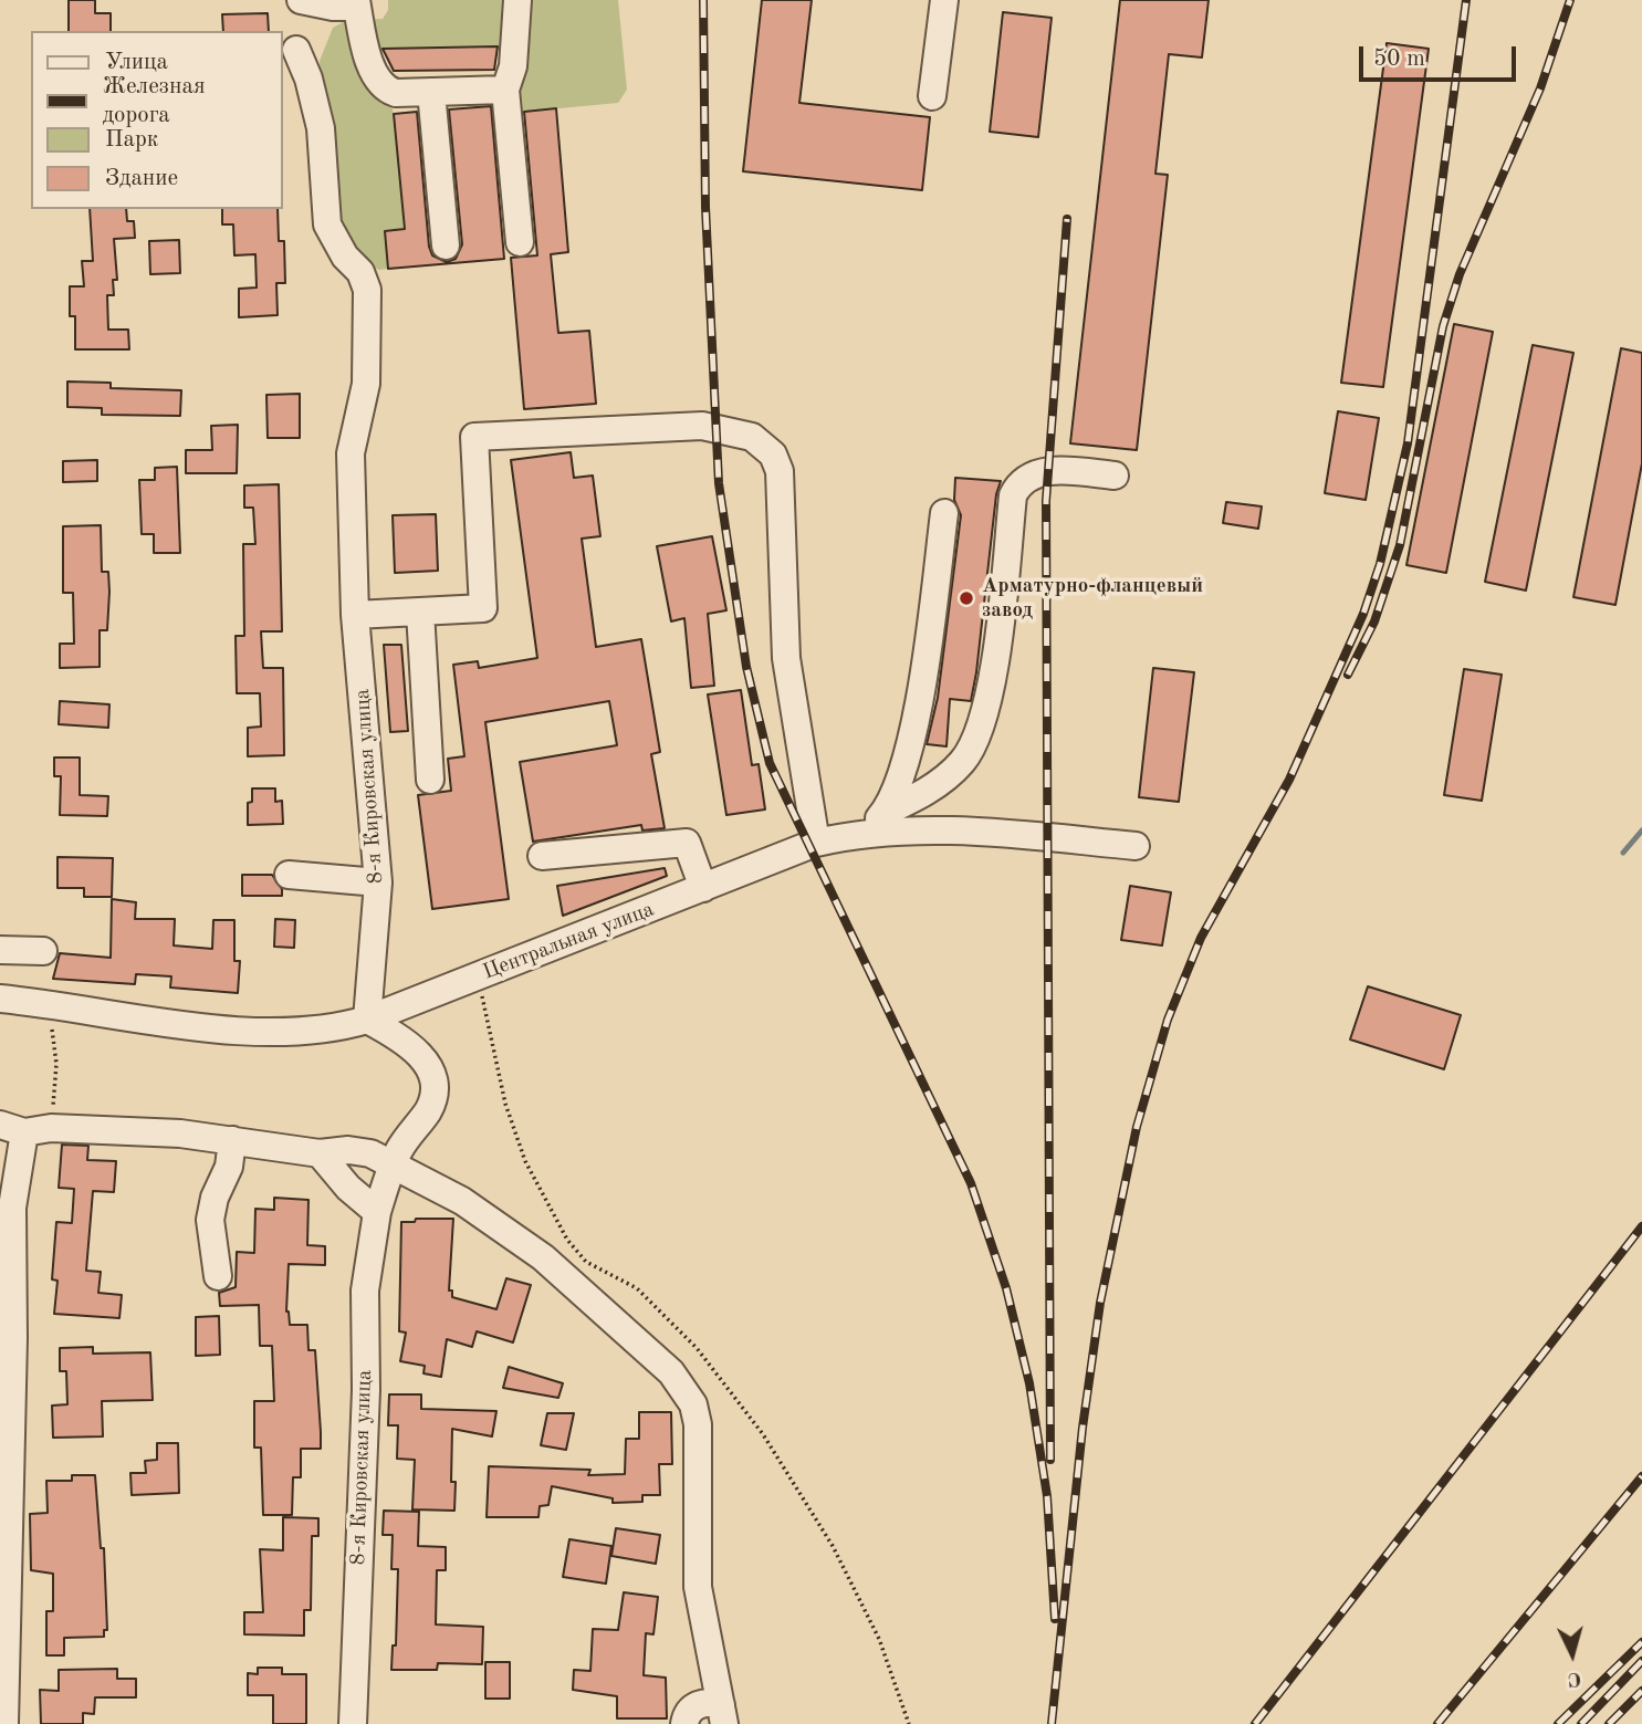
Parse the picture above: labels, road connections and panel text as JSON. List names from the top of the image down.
{
  "streets": {
    "street": ["8-я Кировская улица", "Центральная улица"]
  },
  "crossings": [
    ["8-я Кировская улица", "Центральная улица"]
  ],
  "places": ["Арматурно-фланцевый завод"],
  "legend": [
    "Улица",
    "Железная дорога",
    "Парк",
    "Здание"
  ],
  "scale_bar": "50 m",
  "north": "bottom"
}
